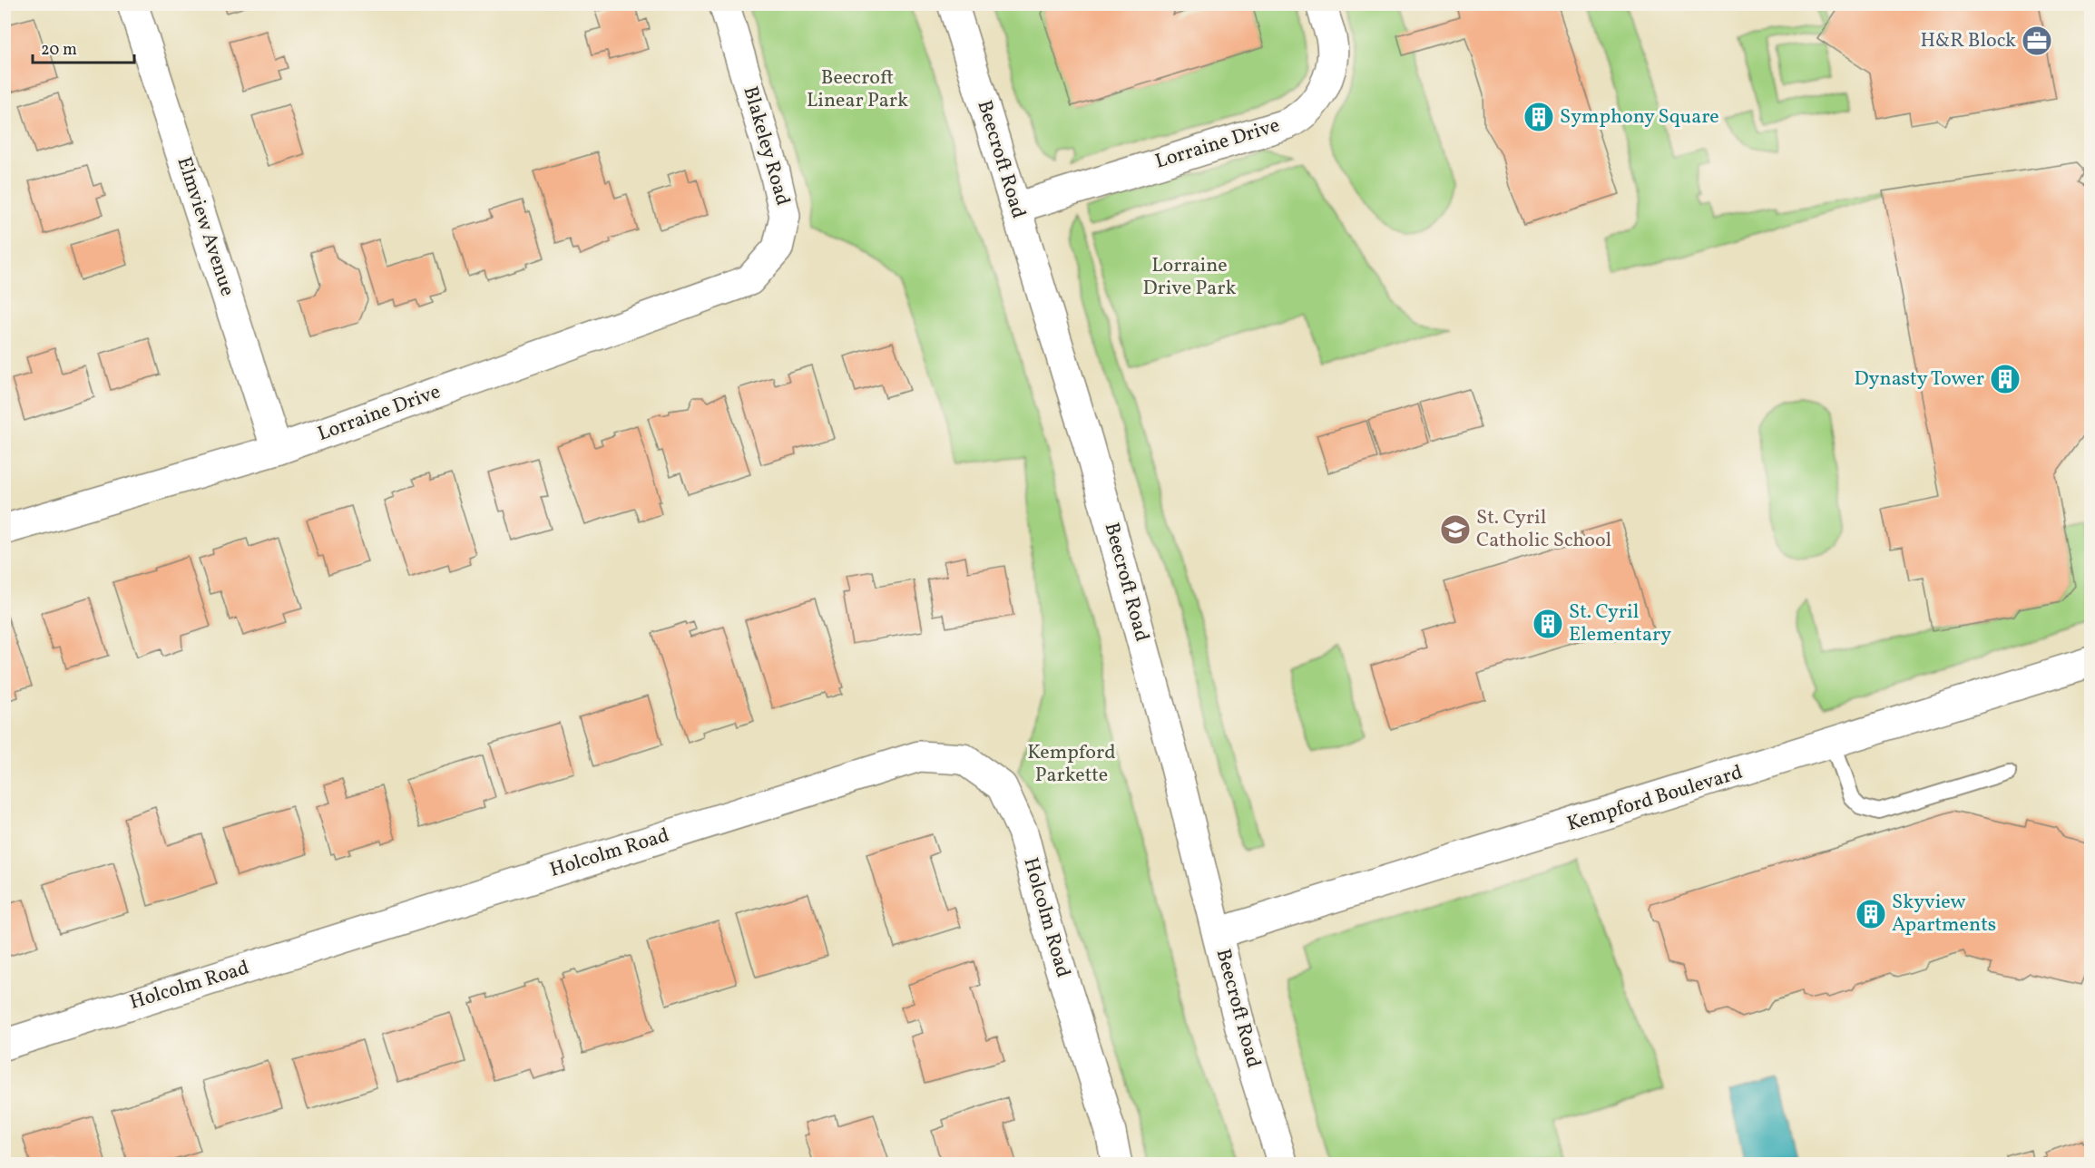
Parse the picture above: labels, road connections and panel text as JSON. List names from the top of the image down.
{
  "streets": {
    "street": [
      "Lorraine Drive",
      "Blakeley Road",
      "Beecroft Road",
      "Elmview Avenue",
      "Kempford Boulevard",
      "Holcolm Road"
    ]
  },
  "crossings": [
    ["Lorraine Drive", "Blakeley Road"],
    ["Lorraine Drive", "Beecroft Road"],
    ["Lorraine Drive", "Elmview Avenue"],
    ["Beecroft Road", "Kempford Boulevard"]
  ],
  "parks": ["Beecroft Linear Park", "Lorraine Drive Park", "Kempford Parkette"],
  "places": {
    "office": ["H&R Block"],
    "building": [
      "Symphony Square",
      "Dynasty Tower",
      "St. Cyril Elementary",
      "Skyview Apartments"
    ],
    "school or university": ["St. Cyril Catholic School"]
  },
  "scale_bar": "20 m"
}
